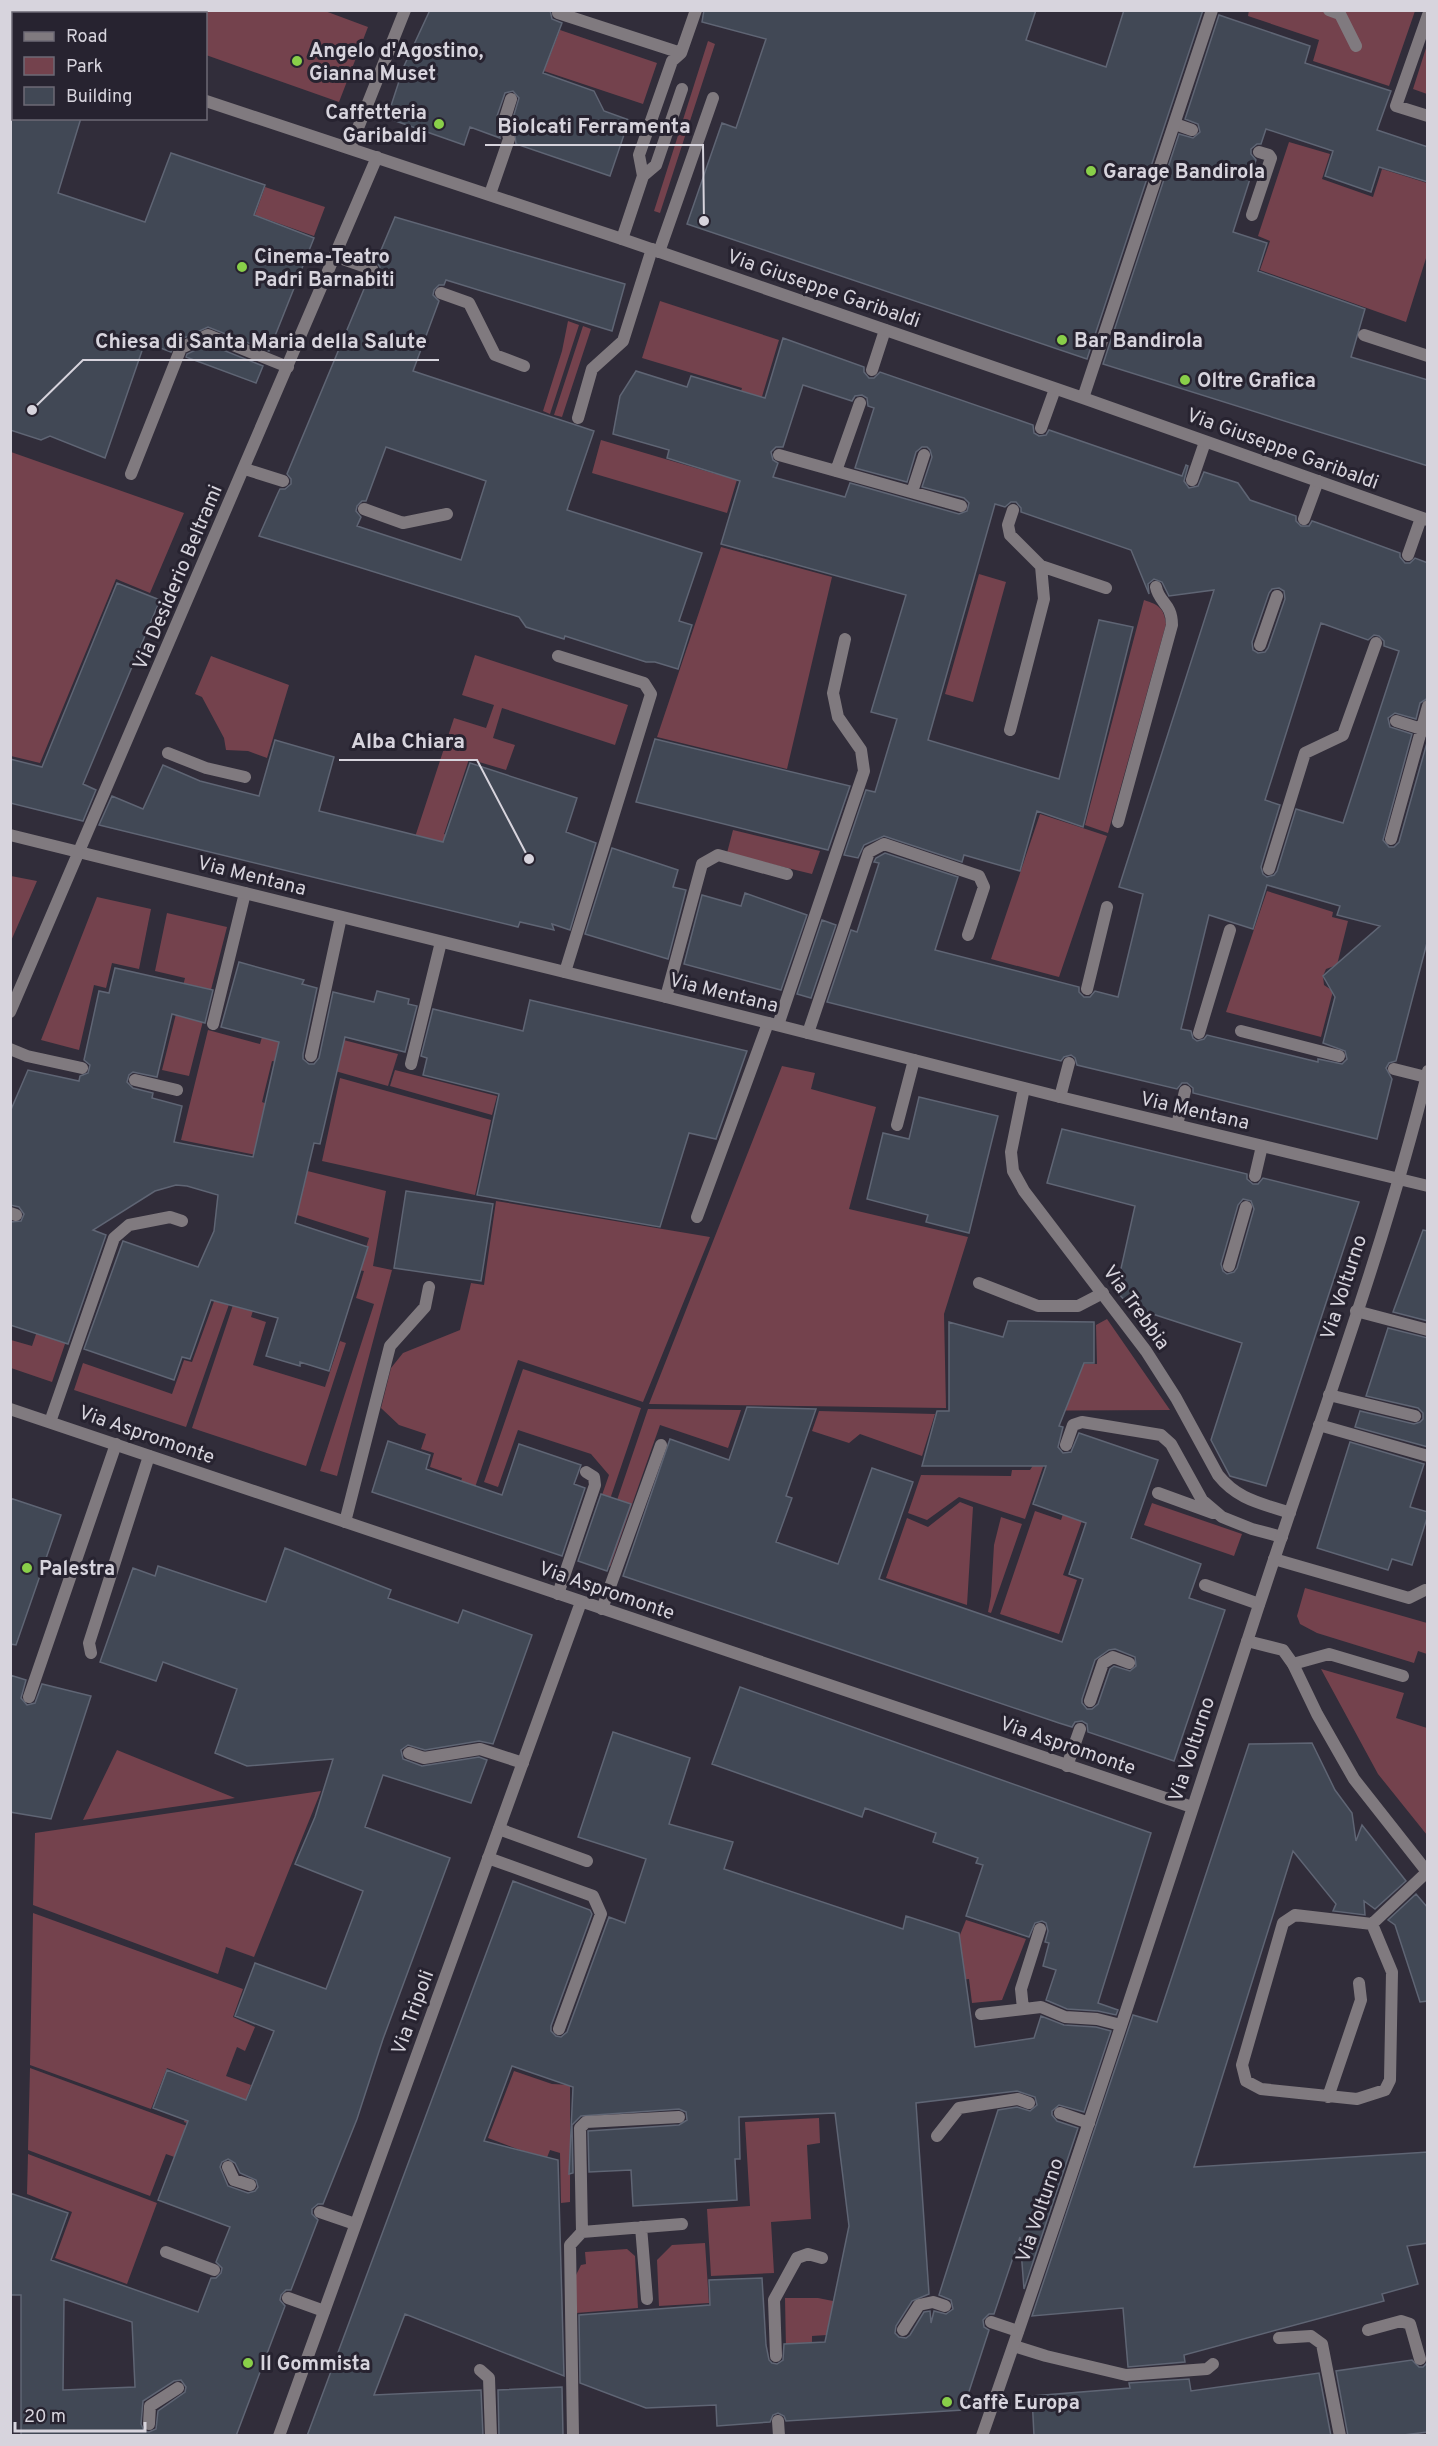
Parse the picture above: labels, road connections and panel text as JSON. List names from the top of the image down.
{
  "streets": {
    "street": [
      "Via Giuseppe Garibaldi",
      "Via Desiderio Beltrami",
      "Via Mentana",
      "Via Volturno",
      "Via Trebbia",
      "Via Aspromonte",
      "Via Tripoli"
    ]
  },
  "crossings": [
    ["Via Giuseppe Garibaldi", "Via Desiderio Beltrami"],
    ["Via Desiderio Beltrami", "Via Mentana"],
    ["Via Mentana", "Via Volturno"],
    ["Via Mentana", "Via Trebbia"],
    ["Via Volturno", "Via Trebbia"],
    ["Via Volturno", "Via Aspromonte"],
    ["Via Aspromonte", "Via Tripoli"]
  ],
  "places": [
    "Angelo d'Agostino, Gianna Muset",
    "Caffetteria Garibaldi",
    "Garage Bandirola",
    "Biolcati Ferramenta",
    "Cinema-Teatro Padri Barnabiti",
    "Bar Bandirola",
    "Oltre Grafica",
    "Chiesa di Santa Maria della Salute",
    "Alba Chiara",
    "Palestra",
    "Il Gommista",
    "Caffè Europa"
  ],
  "legend": ["Road", "Park", "Building"],
  "scale_bar": "20 m"
}
